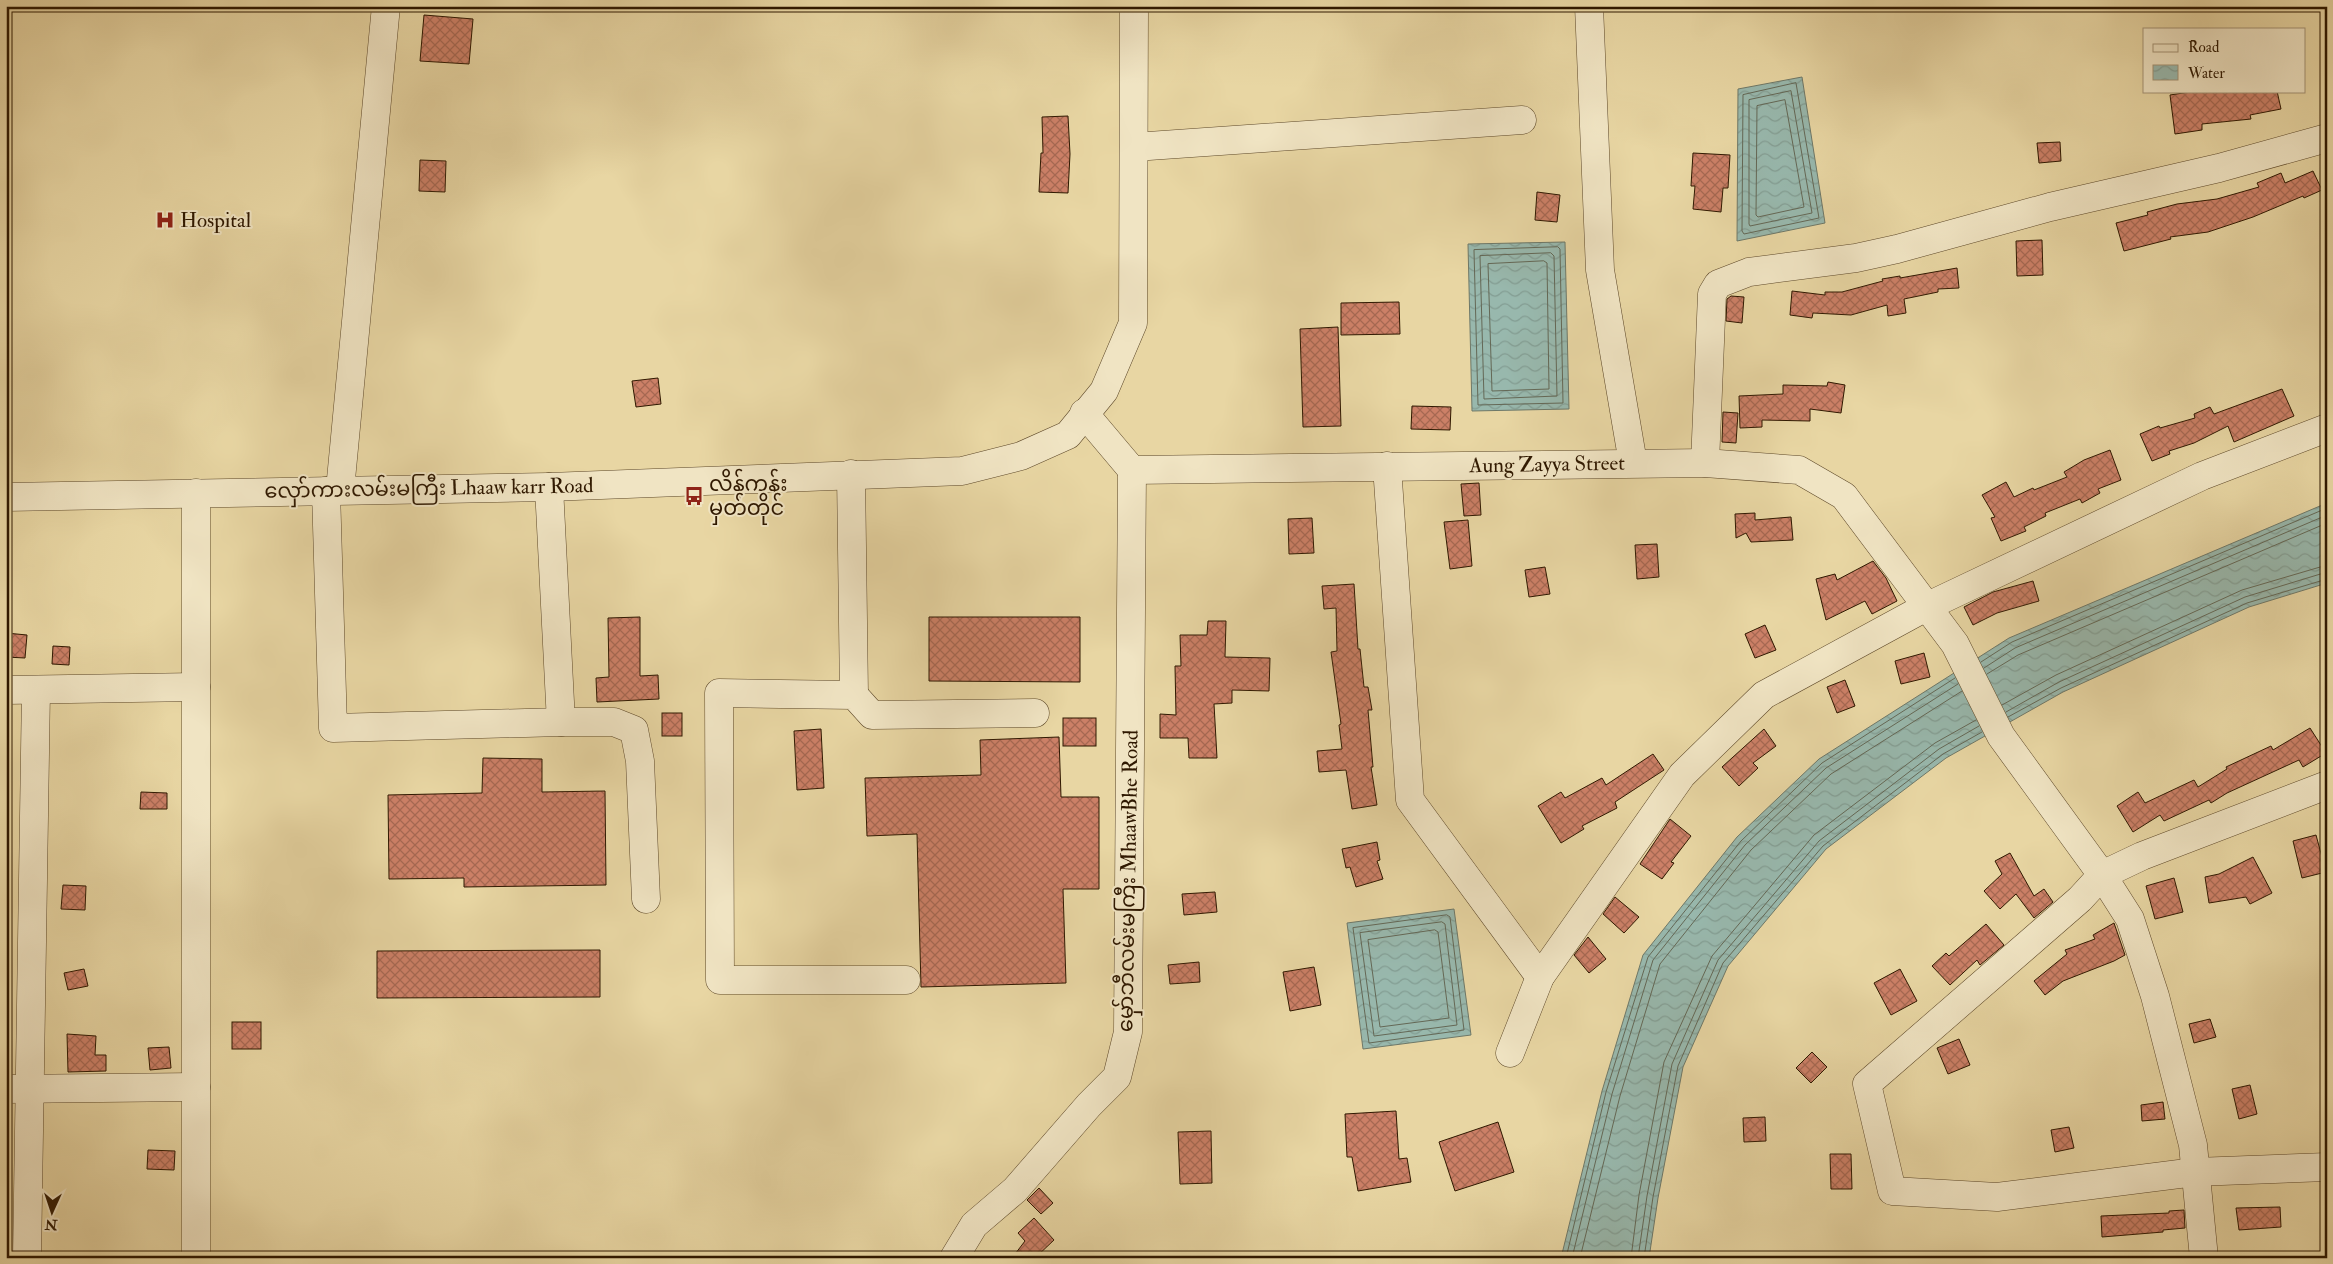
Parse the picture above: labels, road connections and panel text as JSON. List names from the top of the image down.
{
  "streets": {
    "street": ["Aung Zayya Street", "လှော်ကားလမ်းမကြီး Lhaaw karr Road", "မှော်ဘီလမ်းမကြီး MhaawBhe Road"]
  },
  "crossings": [
    ["Aung Zayya Street", "မှော်ဘီလမ်းမကြီး MhaawBhe Road"]
  ],
  "places": {
    "hospital": ["Hospital"],
    "bus stop": ["လိန်ကုန်း မှတ်တိုင်"]
  },
  "legend": ["Road", "Water"],
  "north": "bottom"
}
